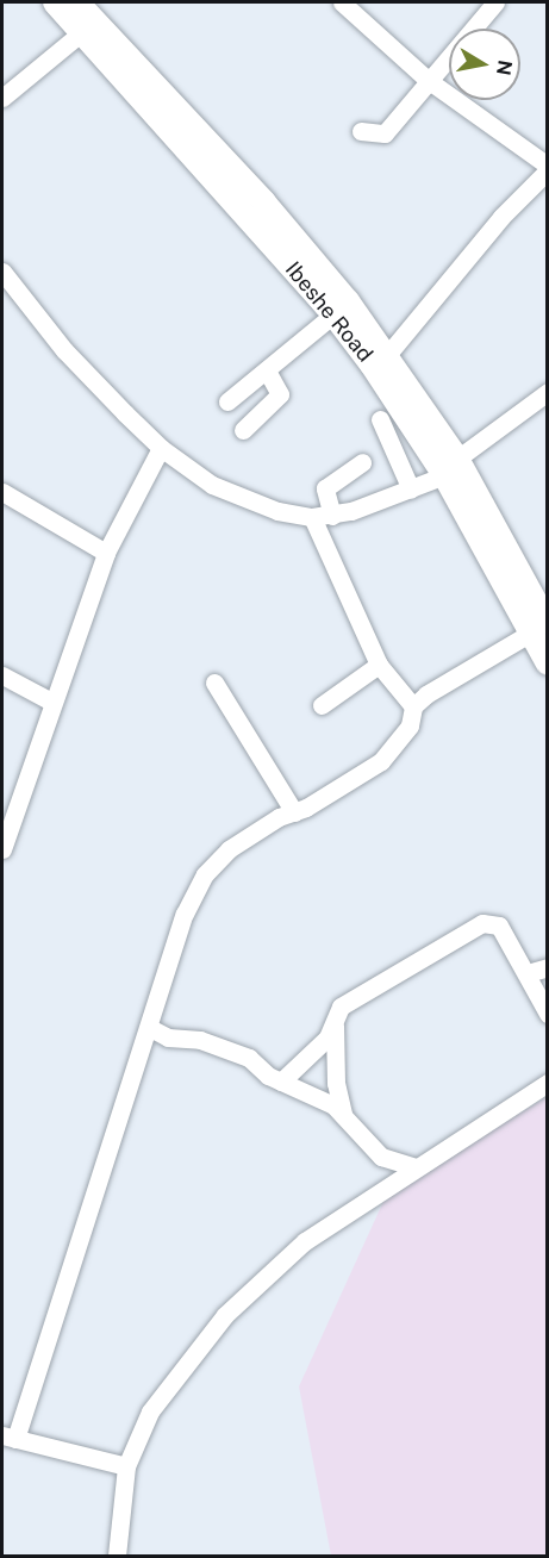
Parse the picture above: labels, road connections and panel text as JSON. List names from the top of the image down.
{
  "streets": {
    "main road": ["Ibeshe Road"]
  },
  "north": "right"
}
